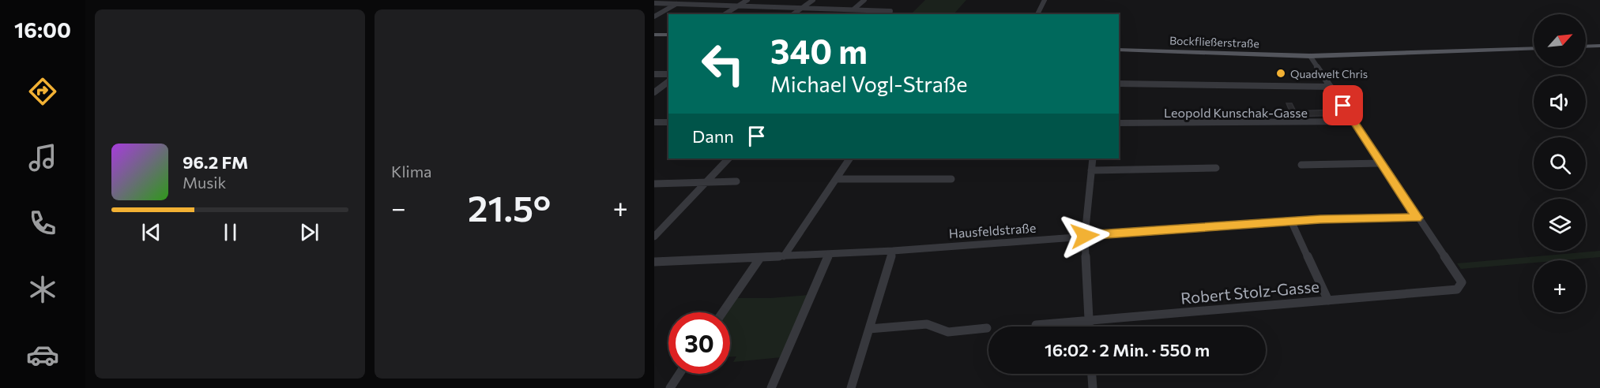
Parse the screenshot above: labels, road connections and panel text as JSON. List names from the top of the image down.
{
  "streets": {
    "main road": ["Bockfließerstraße"],
    "street": ["Leopold Kunschak-Gasse", "Hausfeldstraße", "Robert Stolz-Gasse"]
  },
  "crossings": [
    ["Hausfeldstraße", "Robert Stolz-Gasse"]
  ],
  "places": ["Quadwelt Chris"],
  "north": "top right",
  "page": {
    "tabs": "16:00",
    "tile": "Klima",
    "map_buttons": "+",
    "turn": ["340 m", "Michael Vogl-Straße"],
    "then": "Dann",
    "song": ["96.2 FM", "Musik"],
    "heat": ["−", "21.5°", "+"],
    "limit": "30",
    "trip": "16:02 · 2 Min. · 550 m"
  }
}
